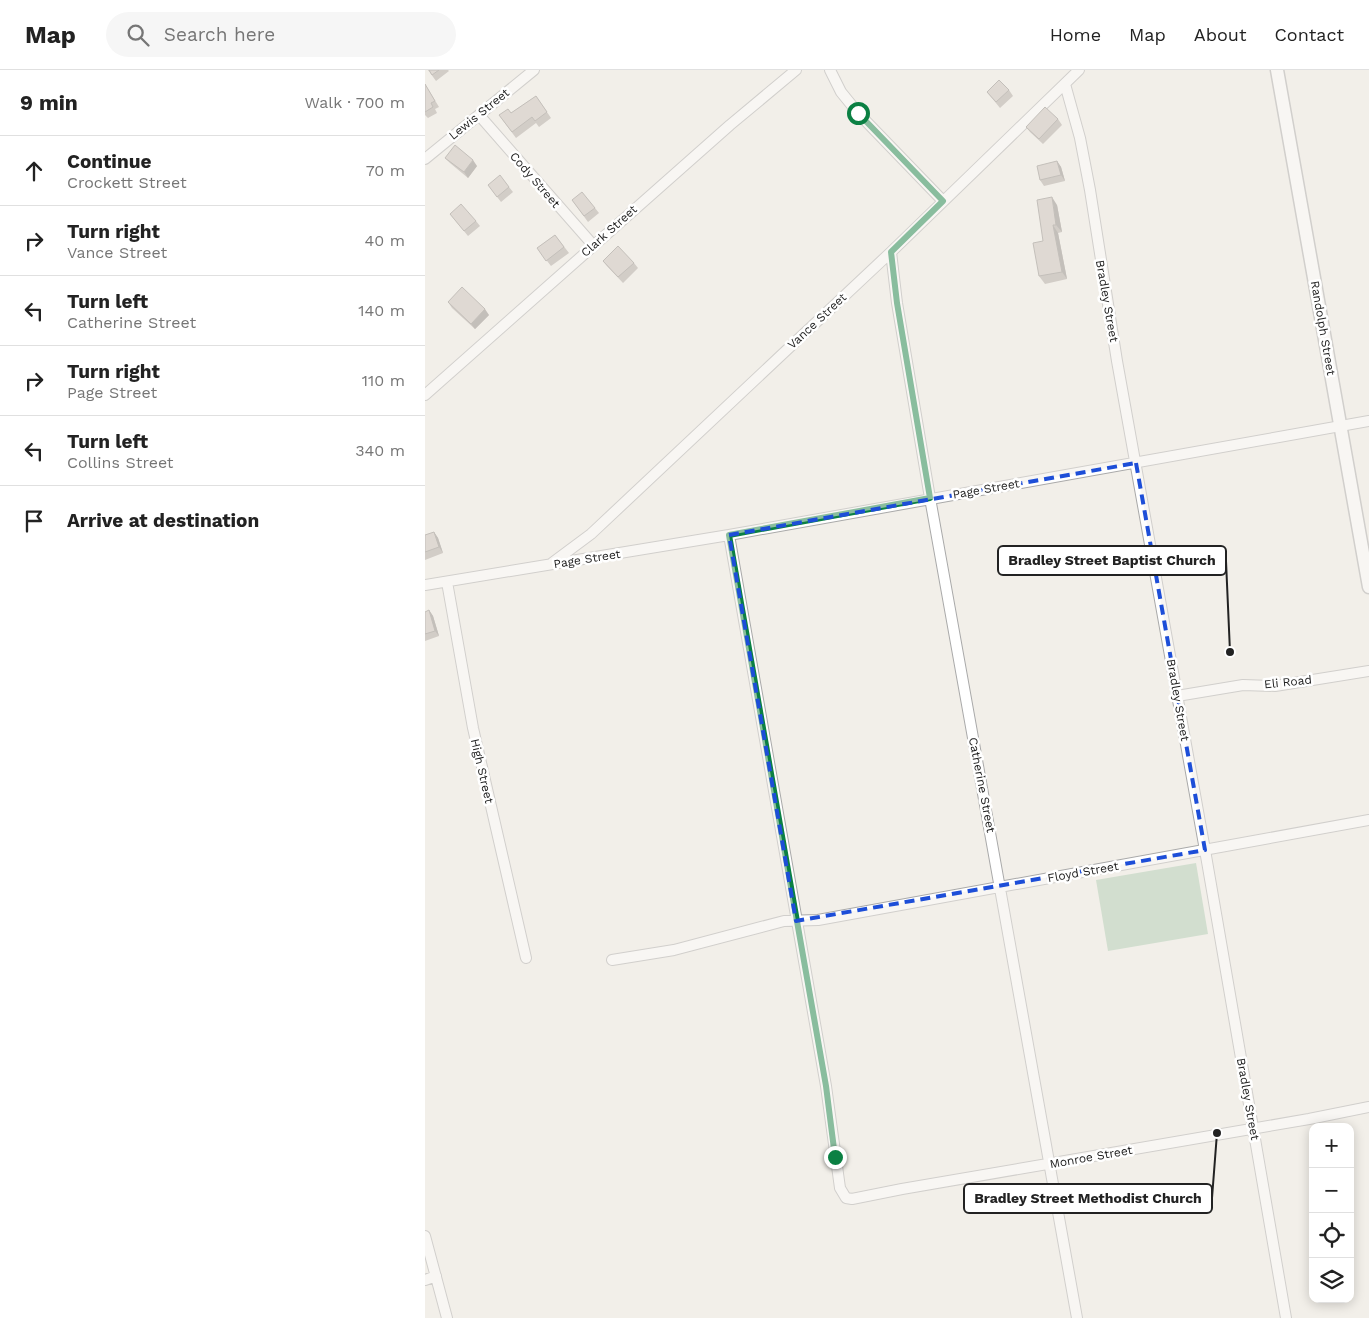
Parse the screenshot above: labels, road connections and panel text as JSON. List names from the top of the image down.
{
  "streets": {
    "street": [
      "Lewis Street",
      "Cody Street",
      "Clark Street",
      "Bradley Street",
      "Vance Street",
      "Randolph Street",
      "Page Street",
      "Eli Road",
      "High Street",
      "Catherine Street",
      "Floyd Street",
      "Monroe Street"
    ]
  },
  "crossings": [
    ["Lewis Street", "Cody Street"],
    ["Cody Street", "Clark Street"],
    ["Bradley Street", "Vance Street"],
    ["Bradley Street", "Page Street"],
    ["Bradley Street", "Eli Road"],
    ["Bradley Street", "Floyd Street"],
    ["Bradley Street", "Monroe Street"],
    ["Vance Street", "Page Street"],
    ["Vance Street", "Catherine Street"],
    ["Randolph Street", "Page Street"],
    ["Page Street", "High Street"],
    ["Page Street", "Catherine Street"],
    ["Page Street", "Monroe Street"],
    ["Catherine Street", "Floyd Street"],
    ["Catherine Street", "Monroe Street"],
    ["Floyd Street", "Monroe Street"]
  ],
  "places": ["Bradley Street Baptist Church", "Bradley Street Methodist Church"],
  "page": {
    "header": "Map",
    "search": "Search here",
    "nav": [
      "Home",
      "Map",
      "About",
      "Contact"
    ],
    "heading": ["9 min", "Walk · 700 m"],
    "list": [
      ["Continue", "Crockett Street", "70 m"],
      ["Turn right", "Vance Street", "40 m"],
      ["Turn left", "Catherine Street", "140 m"],
      ["Turn right", "Page Street", "110 m"],
      ["Turn left", "Collins Street", "340 m"],
      "Arrive at destination"
    ],
    "map_buttons": ["+", "−"]
  }
}
